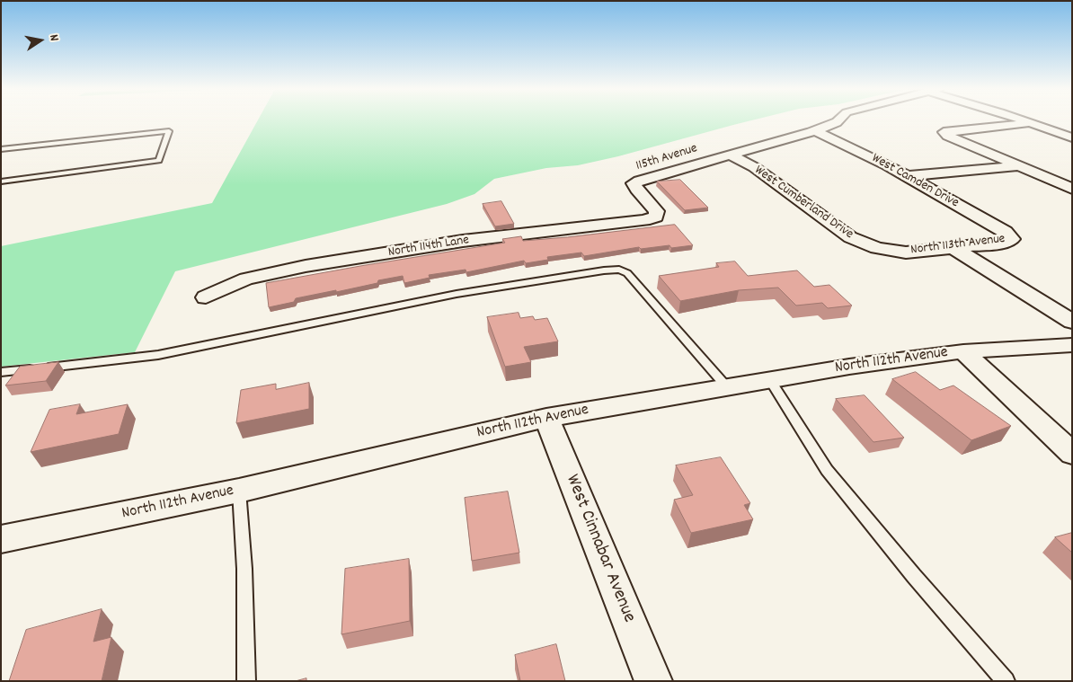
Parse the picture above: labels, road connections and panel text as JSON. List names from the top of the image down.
{
  "streets": {
    "street": [
      "115th Avenue",
      "West Camden Drive",
      "West Cumberland Drive",
      "North 113th Avenue",
      "North 114th Lane",
      "North 112th Avenue",
      "West Cinnabar Avenue"
    ]
  },
  "crossings": [
    ["115th Avenue", "West Camden Drive"],
    ["115th Avenue", "West Cumberland Drive"],
    ["115th Avenue", "North 114th Lane"],
    ["West Camden Drive", "North 113th Avenue"],
    ["West Cumberland Drive", "North 113th Avenue"],
    ["North 112th Avenue", "West Cinnabar Avenue"]
  ],
  "north": "right"
}
